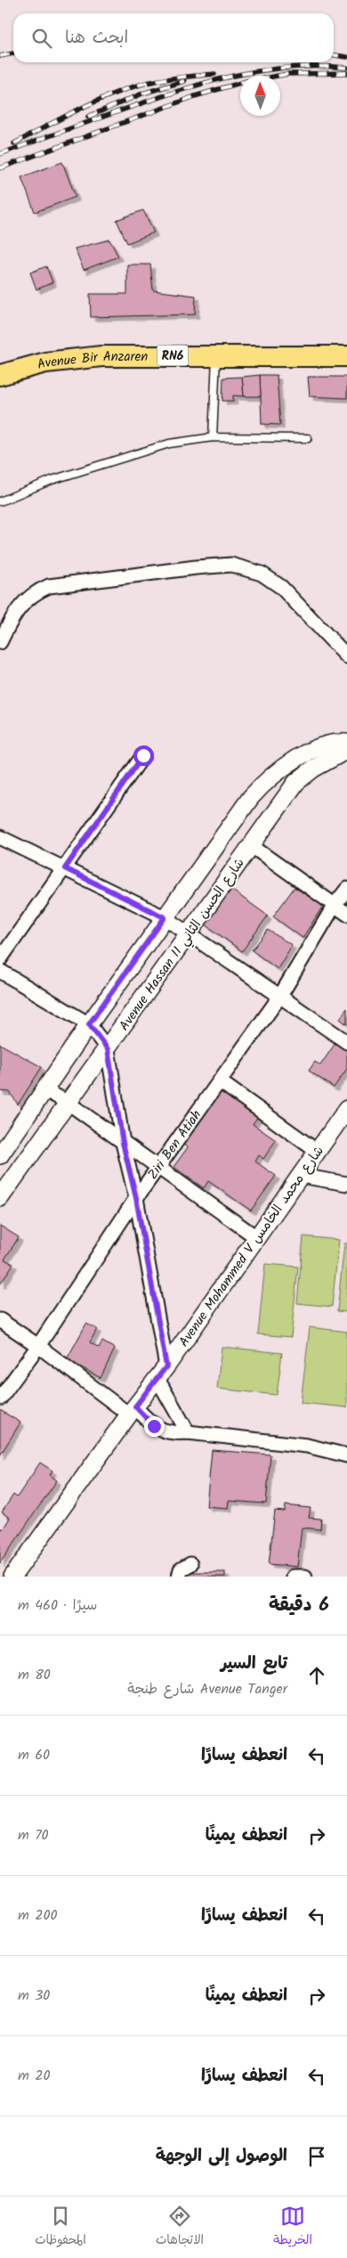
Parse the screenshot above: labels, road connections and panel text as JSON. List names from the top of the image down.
{
  "streets": {
    "main road": ["RN6", "Avenue Bir Anzaren"],
    "street": ["Avenue Hassan II شارع الحسن الثاني", "Ziri Ben Atiah", "Avenue Mohammed V شارع محمد الخامس"]
  },
  "north": "top",
  "page": {
    "search": "ابحث هنا",
    "heading": ["6 دقيقة", "سيرًا · 460 m"],
    "list": [
      ["تابع السير", "Avenue Tanger شارع طنجة", "80 m"],
      ["انعطف يسارًا", "60 m"],
      ["انعطف يمينًا", "70 m"],
      ["انعطف يسارًا", "200 m"],
      ["انعطف يمينًا", "30 m"],
      ["انعطف يسارًا", "20 m"],
      "الوصول إلى الوجهة"
    ],
    "nav": ["الخريطة", "الاتجاهات", "المحفوظات"]
  }
}
